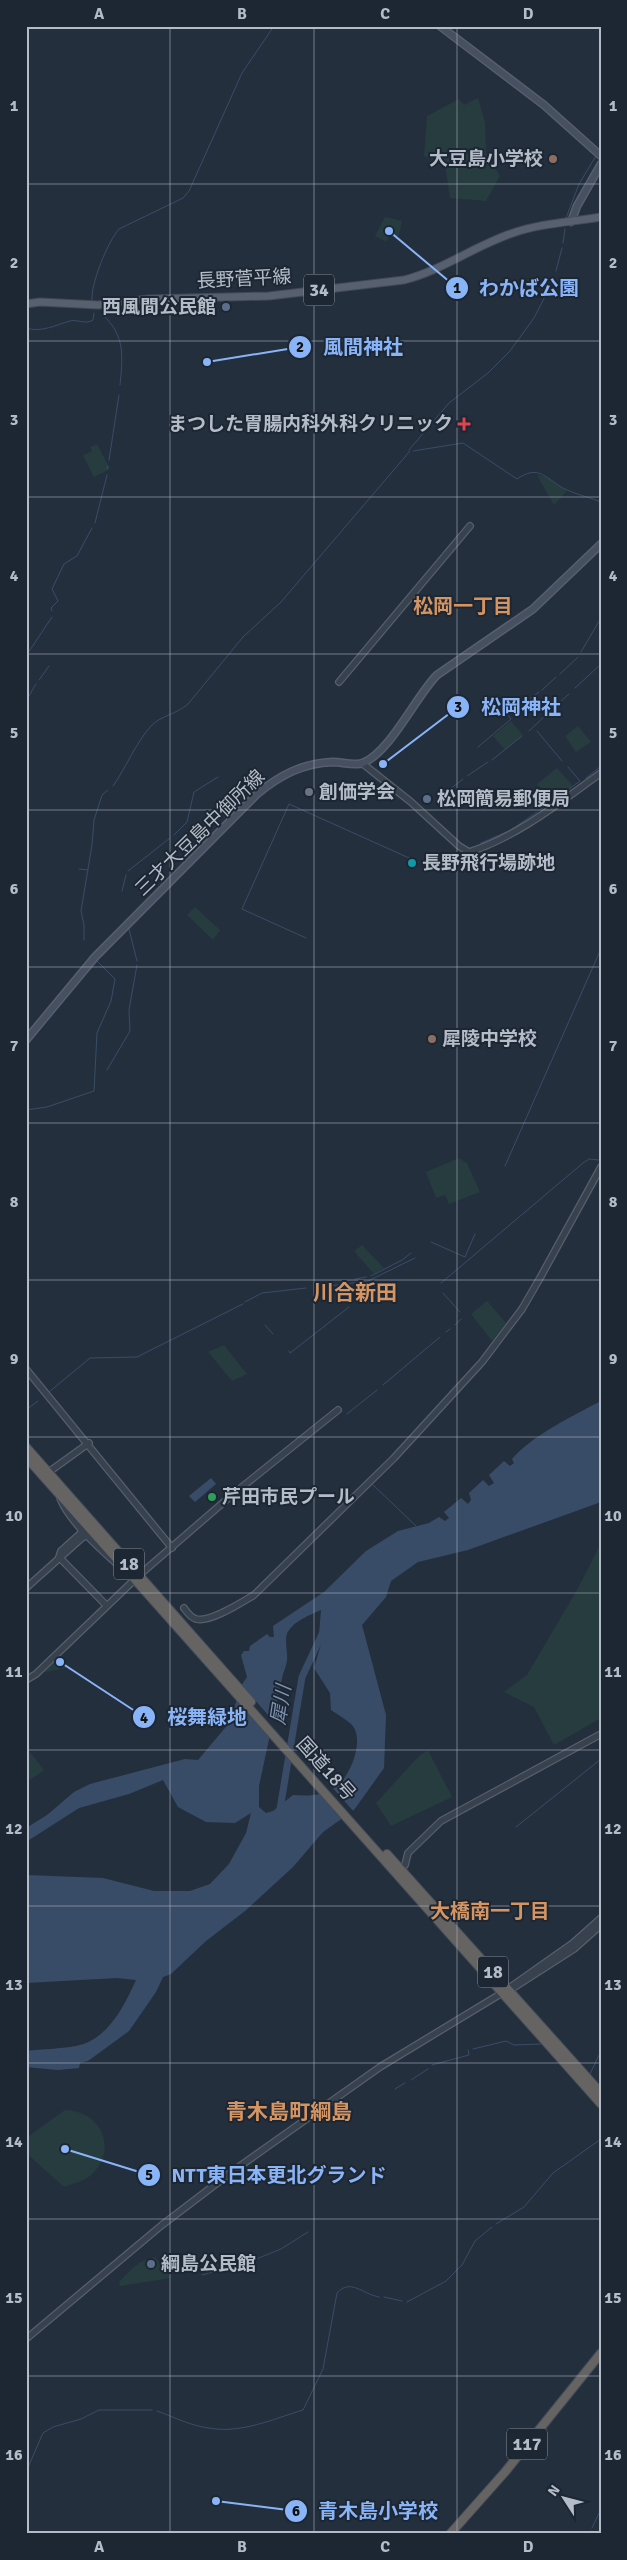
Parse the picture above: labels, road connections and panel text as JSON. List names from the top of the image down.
{
  "streets": {
    "highway": ["18", "国道18号", "117"],
    "main road": ["長野菅平線", "34", "三才大豆島中御所線"]
  },
  "districts": [
    "松岡一丁目",
    "川合新田",
    "大橋南一丁目",
    "青木島町綱島"
  ],
  "water": ["犀川"],
  "places": {
    "other": [
      "大豆島小学校",
      "わかば公園",
      "西風間公民館",
      "風間神社",
      "松岡神社",
      "創価学会",
      "松岡簡易郵便局",
      "長野飛行場跡地",
      "犀陵中学校",
      "芹田市民プール",
      "桜舞緑地",
      "NTT東日本更北グランド",
      "綱島公民館",
      "青木島小学校"
    ],
    "health": ["まつした胃腸内科外科クリニック"]
  },
  "north": "top left",
  "grid": {
    "columns": [
      "A",
      "B",
      "C",
      "D"
    ],
    "rows": [
      "1",
      "2",
      "3",
      "4",
      "5",
      "6",
      "7",
      "8",
      "9",
      "10",
      "11",
      "12",
      "13",
      "14",
      "15",
      "16"
    ]
  }
}
